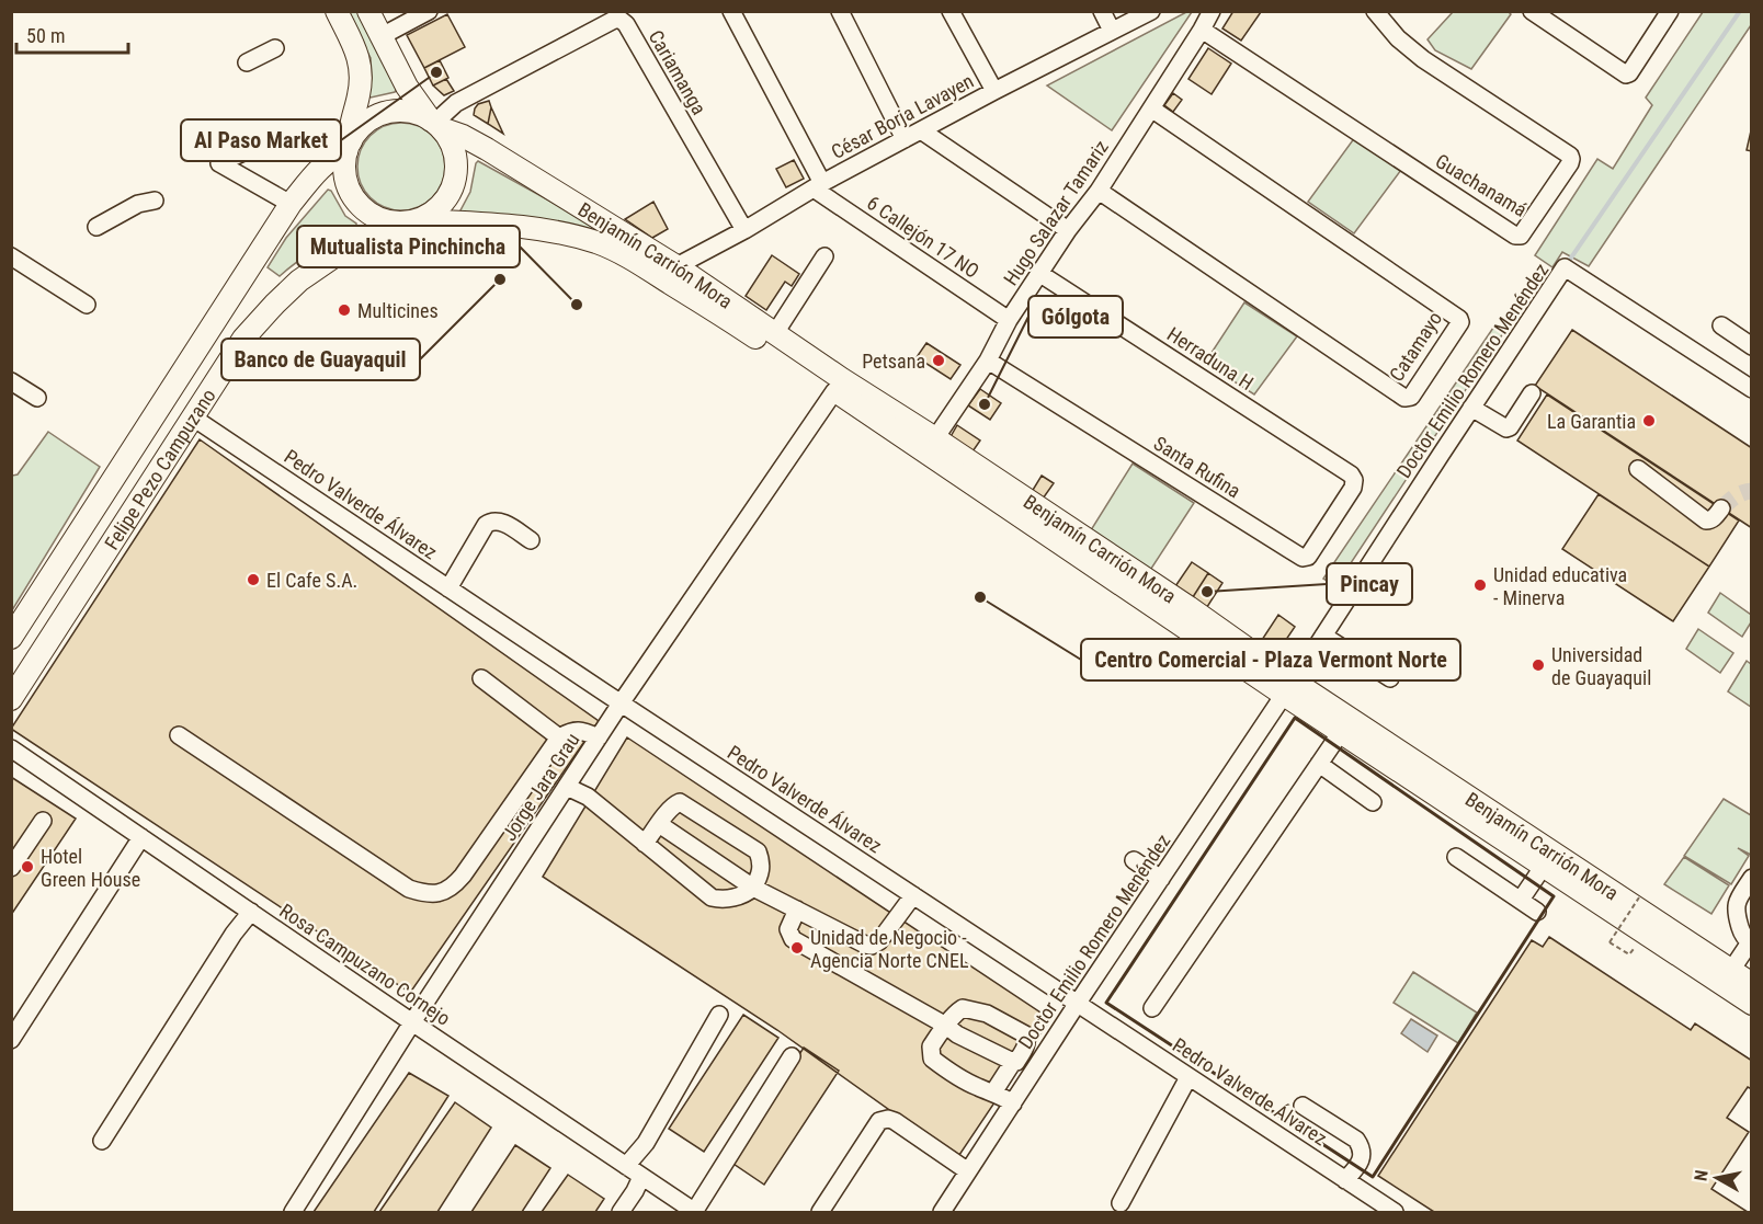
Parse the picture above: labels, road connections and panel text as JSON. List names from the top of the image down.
{
  "streets": {
    "main road": ["Benjamín Carrión Mora", "Felipe Pezo Campuzano"],
    "street": [
      "Cariamanga",
      "César Borja Lavayen",
      "Guachanamá",
      "Hugo Salazar Tamariz",
      "6 Callejón 17 NO",
      "Catamayo",
      "Herraduna H",
      "Doctor Emilio Romero Menéndez",
      "Santa Rufina",
      "Pedro Valverde Álvarez",
      "Jorge Jara Grau",
      "Rosa Campuzano Cornejo"
    ]
  },
  "crossings": [
    ["Cariamanga", "César Borja Lavayen"],
    ["Cariamanga", "Benjamín Carrión Mora"],
    ["Cariamanga", "Felipe Pezo Campuzano"],
    ["César Borja Lavayen", "6 Callejón 17 NO"],
    ["César Borja Lavayen", "Benjamín Carrión Mora"],
    ["Guachanamá", "Hugo Salazar Tamariz"],
    ["Hugo Salazar Tamariz", "6 Callejón 17 NO"],
    ["Hugo Salazar Tamariz", "Benjamín Carrión Mora"],
    ["Hugo Salazar Tamariz", "Catamayo"],
    ["Hugo Salazar Tamariz", "Herraduna H"],
    ["Hugo Salazar Tamariz", "Santa Rufina"],
    ["Benjamín Carrión Mora", "Doctor Emilio Romero Menéndez"],
    ["Benjamín Carrión Mora", "Felipe Pezo Campuzano"],
    ["Benjamín Carrión Mora", "Jorge Jara Grau"],
    ["Herraduna H", "Santa Rufina"],
    ["Doctor Emilio Romero Menéndez", "Pedro Valverde Álvarez"],
    ["Felipe Pezo Campuzano", "Pedro Valverde Álvarez"],
    ["Pedro Valverde Álvarez", "Jorge Jara Grau"],
    ["Jorge Jara Grau", "Rosa Campuzano Cornejo"]
  ],
  "places": [
    "Al Paso Market",
    "Banco de Guayaquil",
    "Mutualista Pinchincha",
    "Multicines",
    "Petsana",
    "Gólgota",
    "La Garantia",
    "El Cafe S.A.",
    "Unidad educativa - Minerva",
    "Pincay",
    "Centro Comercial - Plaza Vermont Norte",
    "Universidad de Guayaquil",
    "Hotel Green House",
    "Unidad de Negocio - Agencia Norte CNEL"
  ],
  "scale_bar": "50 m",
  "north": "left"
}
